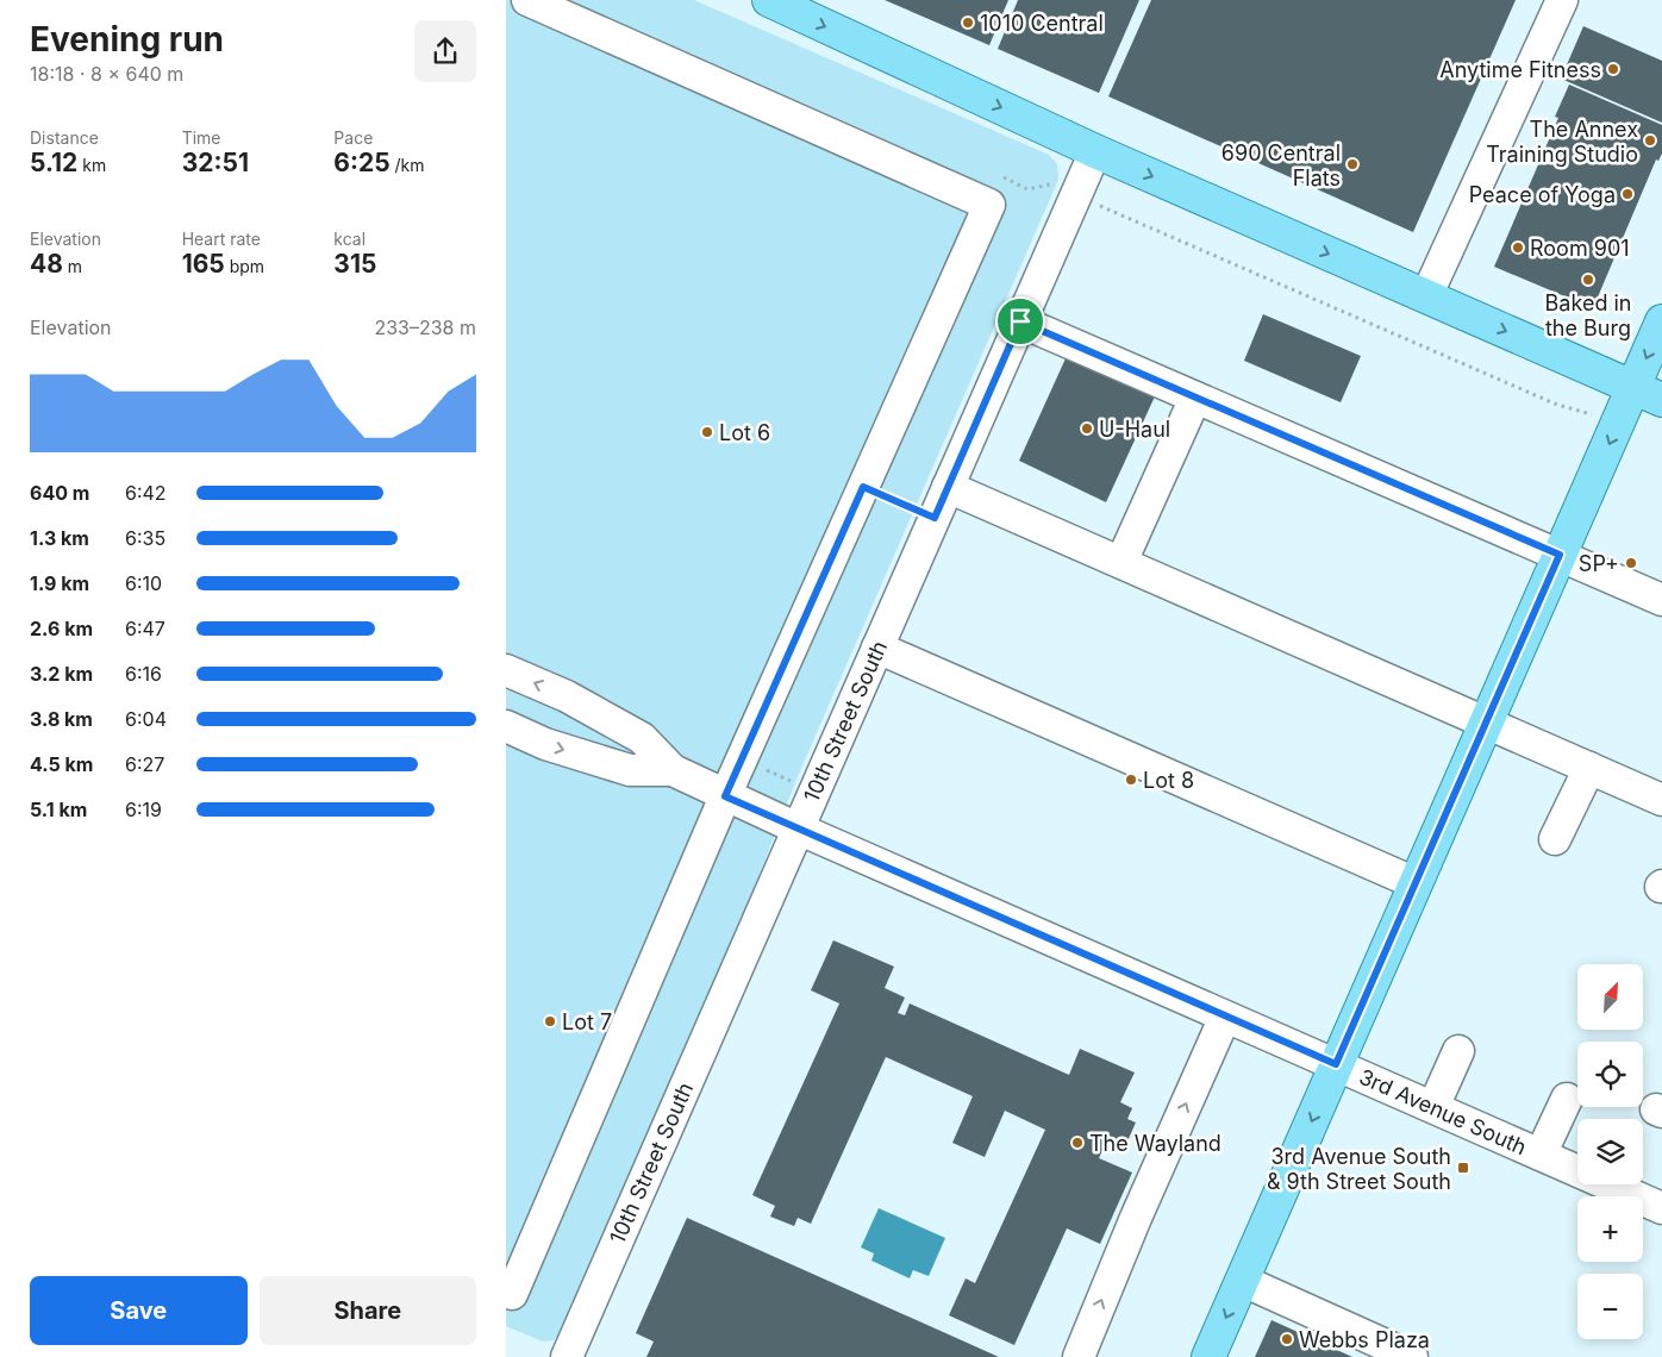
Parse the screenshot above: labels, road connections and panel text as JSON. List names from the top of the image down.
{
  "streets": {
    "street": ["10th Street South", "3rd Avenue South"]
  },
  "crossings": [
    ["10th Street South", "3rd Avenue South"]
  ],
  "places": {
    "other": [
      "1010 Central",
      "Anytime Fitness",
      "The Annex Training Studio",
      "690 Central Flats",
      "Peace of Yoga",
      "Room 901",
      "Baked in the Burg",
      "U-Haul",
      "Lot 6",
      "SP+",
      "Lot 8",
      "Lot 7",
      "The Wayland",
      "Webbs Plaza"
    ],
    "transit": ["3rd Avenue South & 9th Street South"]
  },
  "north": "top right",
  "page": {
    "heading": ["Evening run", "18:18 · 8 × 640 m"],
    "stats": [
      ["Distance", "5.12 km"],
      ["Time", "32:51"],
      ["Pace", "6:25 /km"],
      ["Elevation", "48 m"],
      ["Heart rate", "165 bpm"],
      ["kcal", "315"]
    ],
    "chart": ["Elevation", "233–238 m"],
    "list": [
      {
        "name": "640 m",
        "note": "6:42"
      },
      {
        "name": "1.3 km",
        "note": "6:35"
      },
      {
        "name": "1.9 km",
        "note": "6:10"
      },
      {
        "name": "2.6 km",
        "note": "6:47"
      },
      {
        "name": "3.2 km",
        "note": "6:16"
      },
      {
        "name": "3.8 km",
        "note": "6:04"
      },
      {
        "name": "4.5 km",
        "note": "6:27"
      },
      {
        "name": "5.1 km",
        "note": "6:19"
      }
    ],
    "map_buttons": ["+", "−"],
    "buttons": ["Save", "Share"]
  }
}
